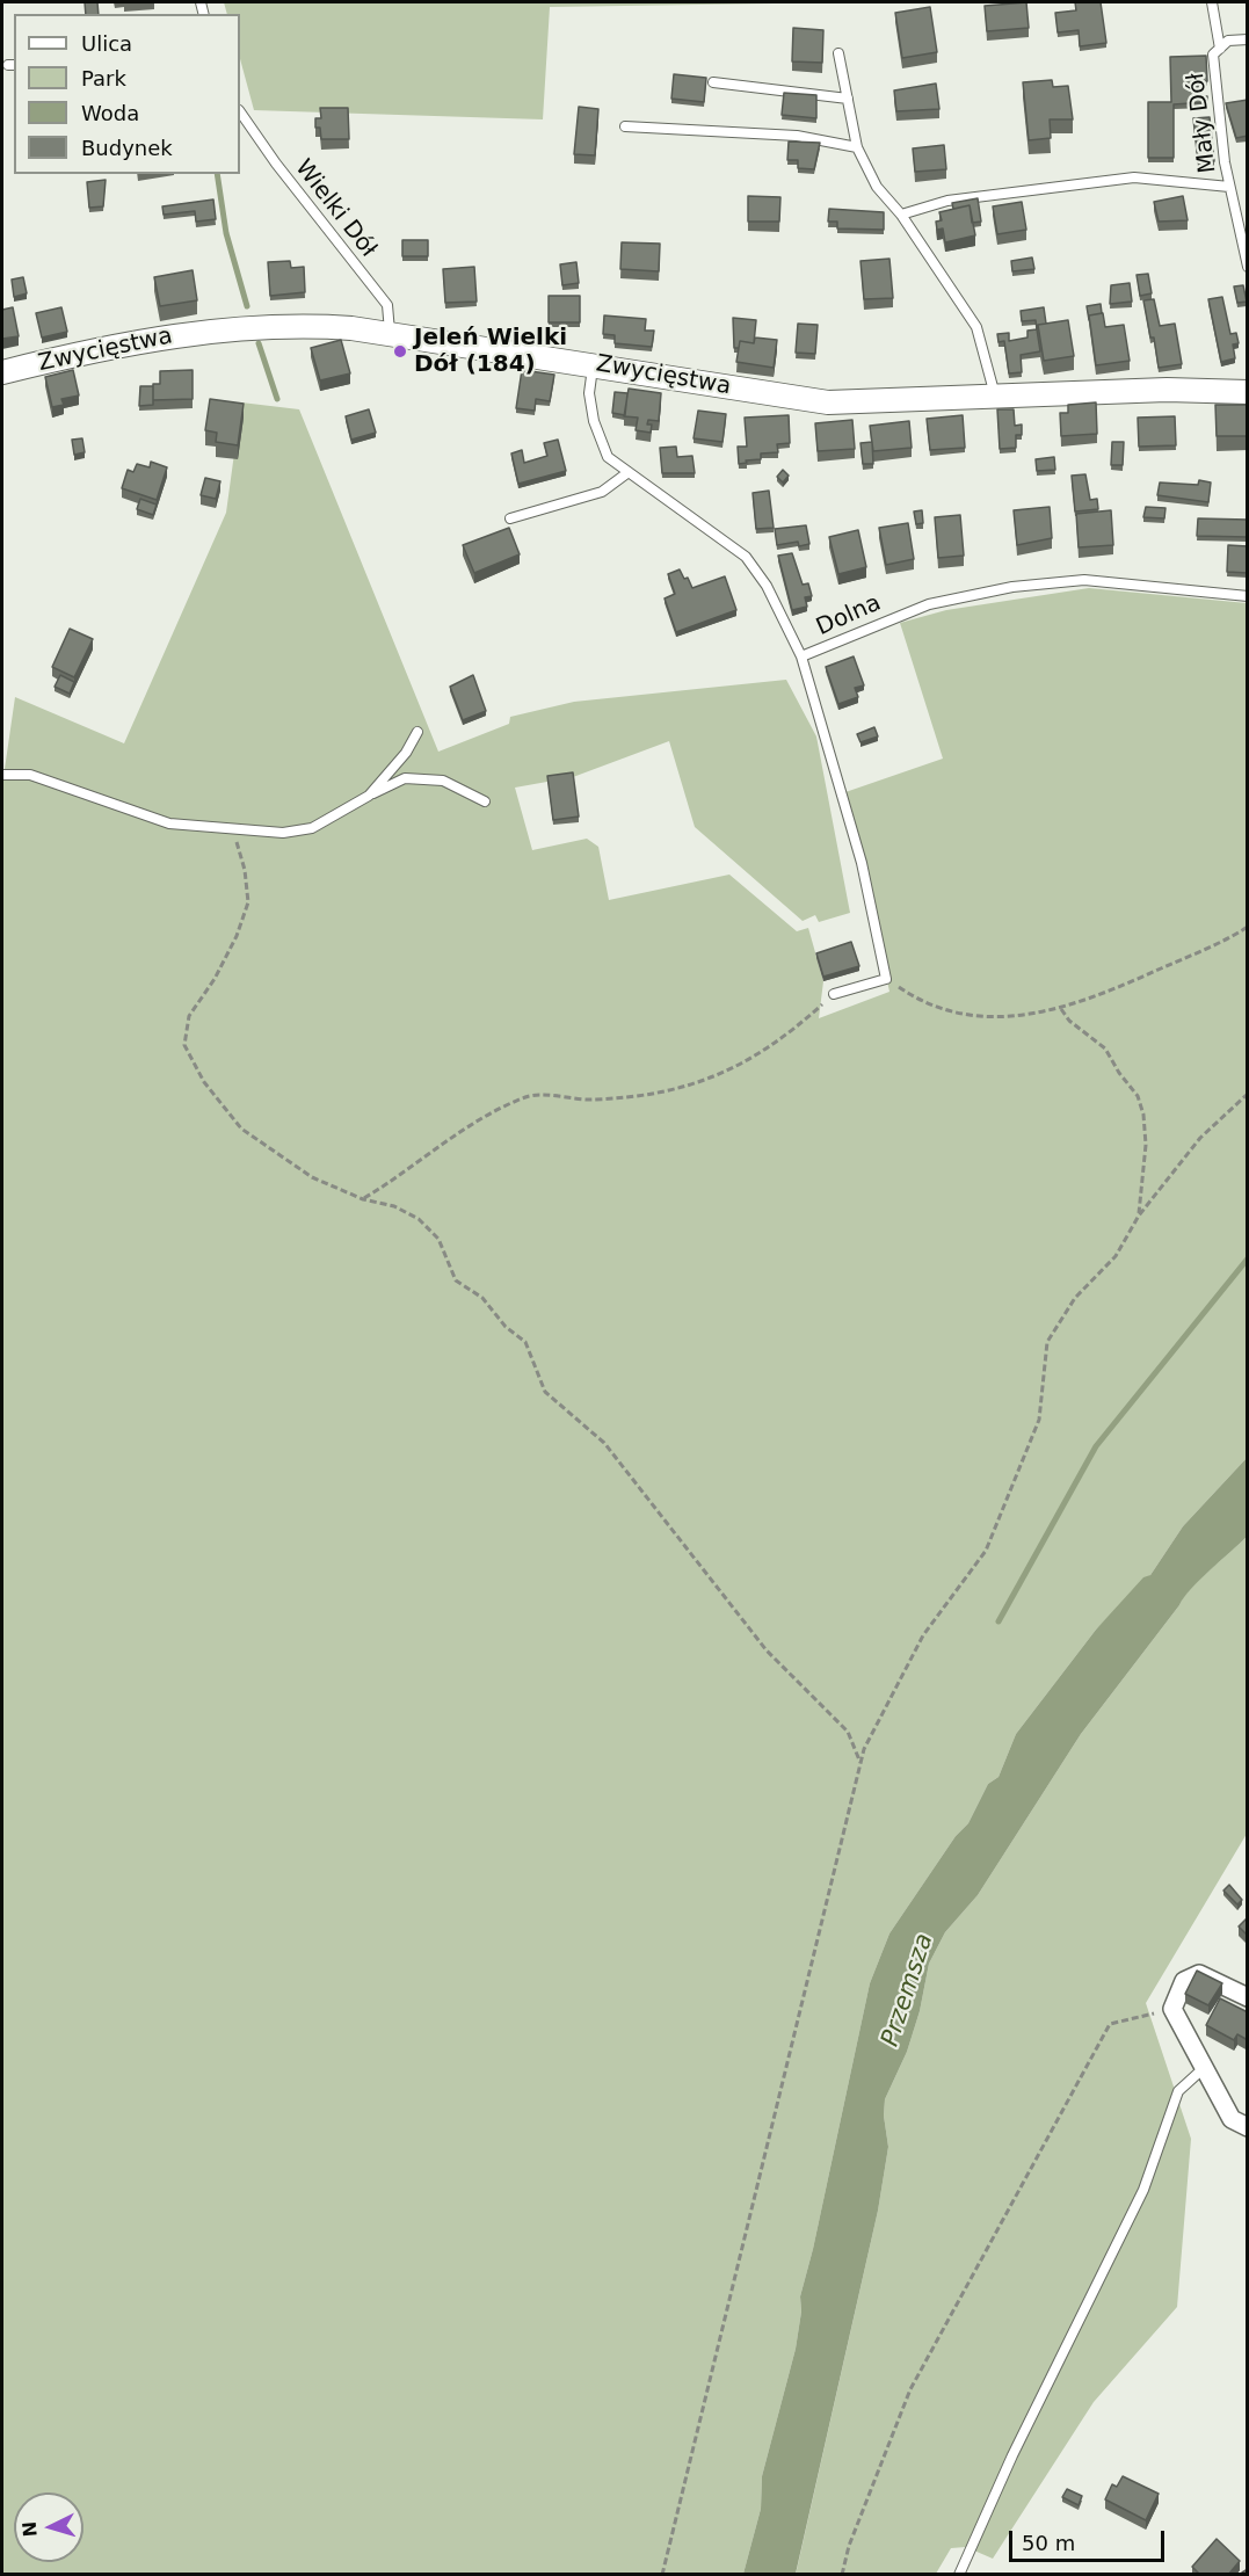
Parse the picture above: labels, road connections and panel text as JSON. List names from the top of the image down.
{
  "streets": {
    "street": ["Zwycięstwa"],
    "lane": ["Mały Dół", "Wielki Dół", "Dolna"]
  },
  "crossings": [
    ["Wielki Dół", "Zwycięstwa"],
    ["Zwycięstwa", "Dolna"]
  ],
  "water": ["Przemsza"],
  "places": ["Jeleń Wielki Dół (184)"],
  "legend": [
    "Ulica",
    "Park",
    "Woda",
    "Budynek"
  ],
  "scale_bar": "50 m",
  "north": "left"
}
